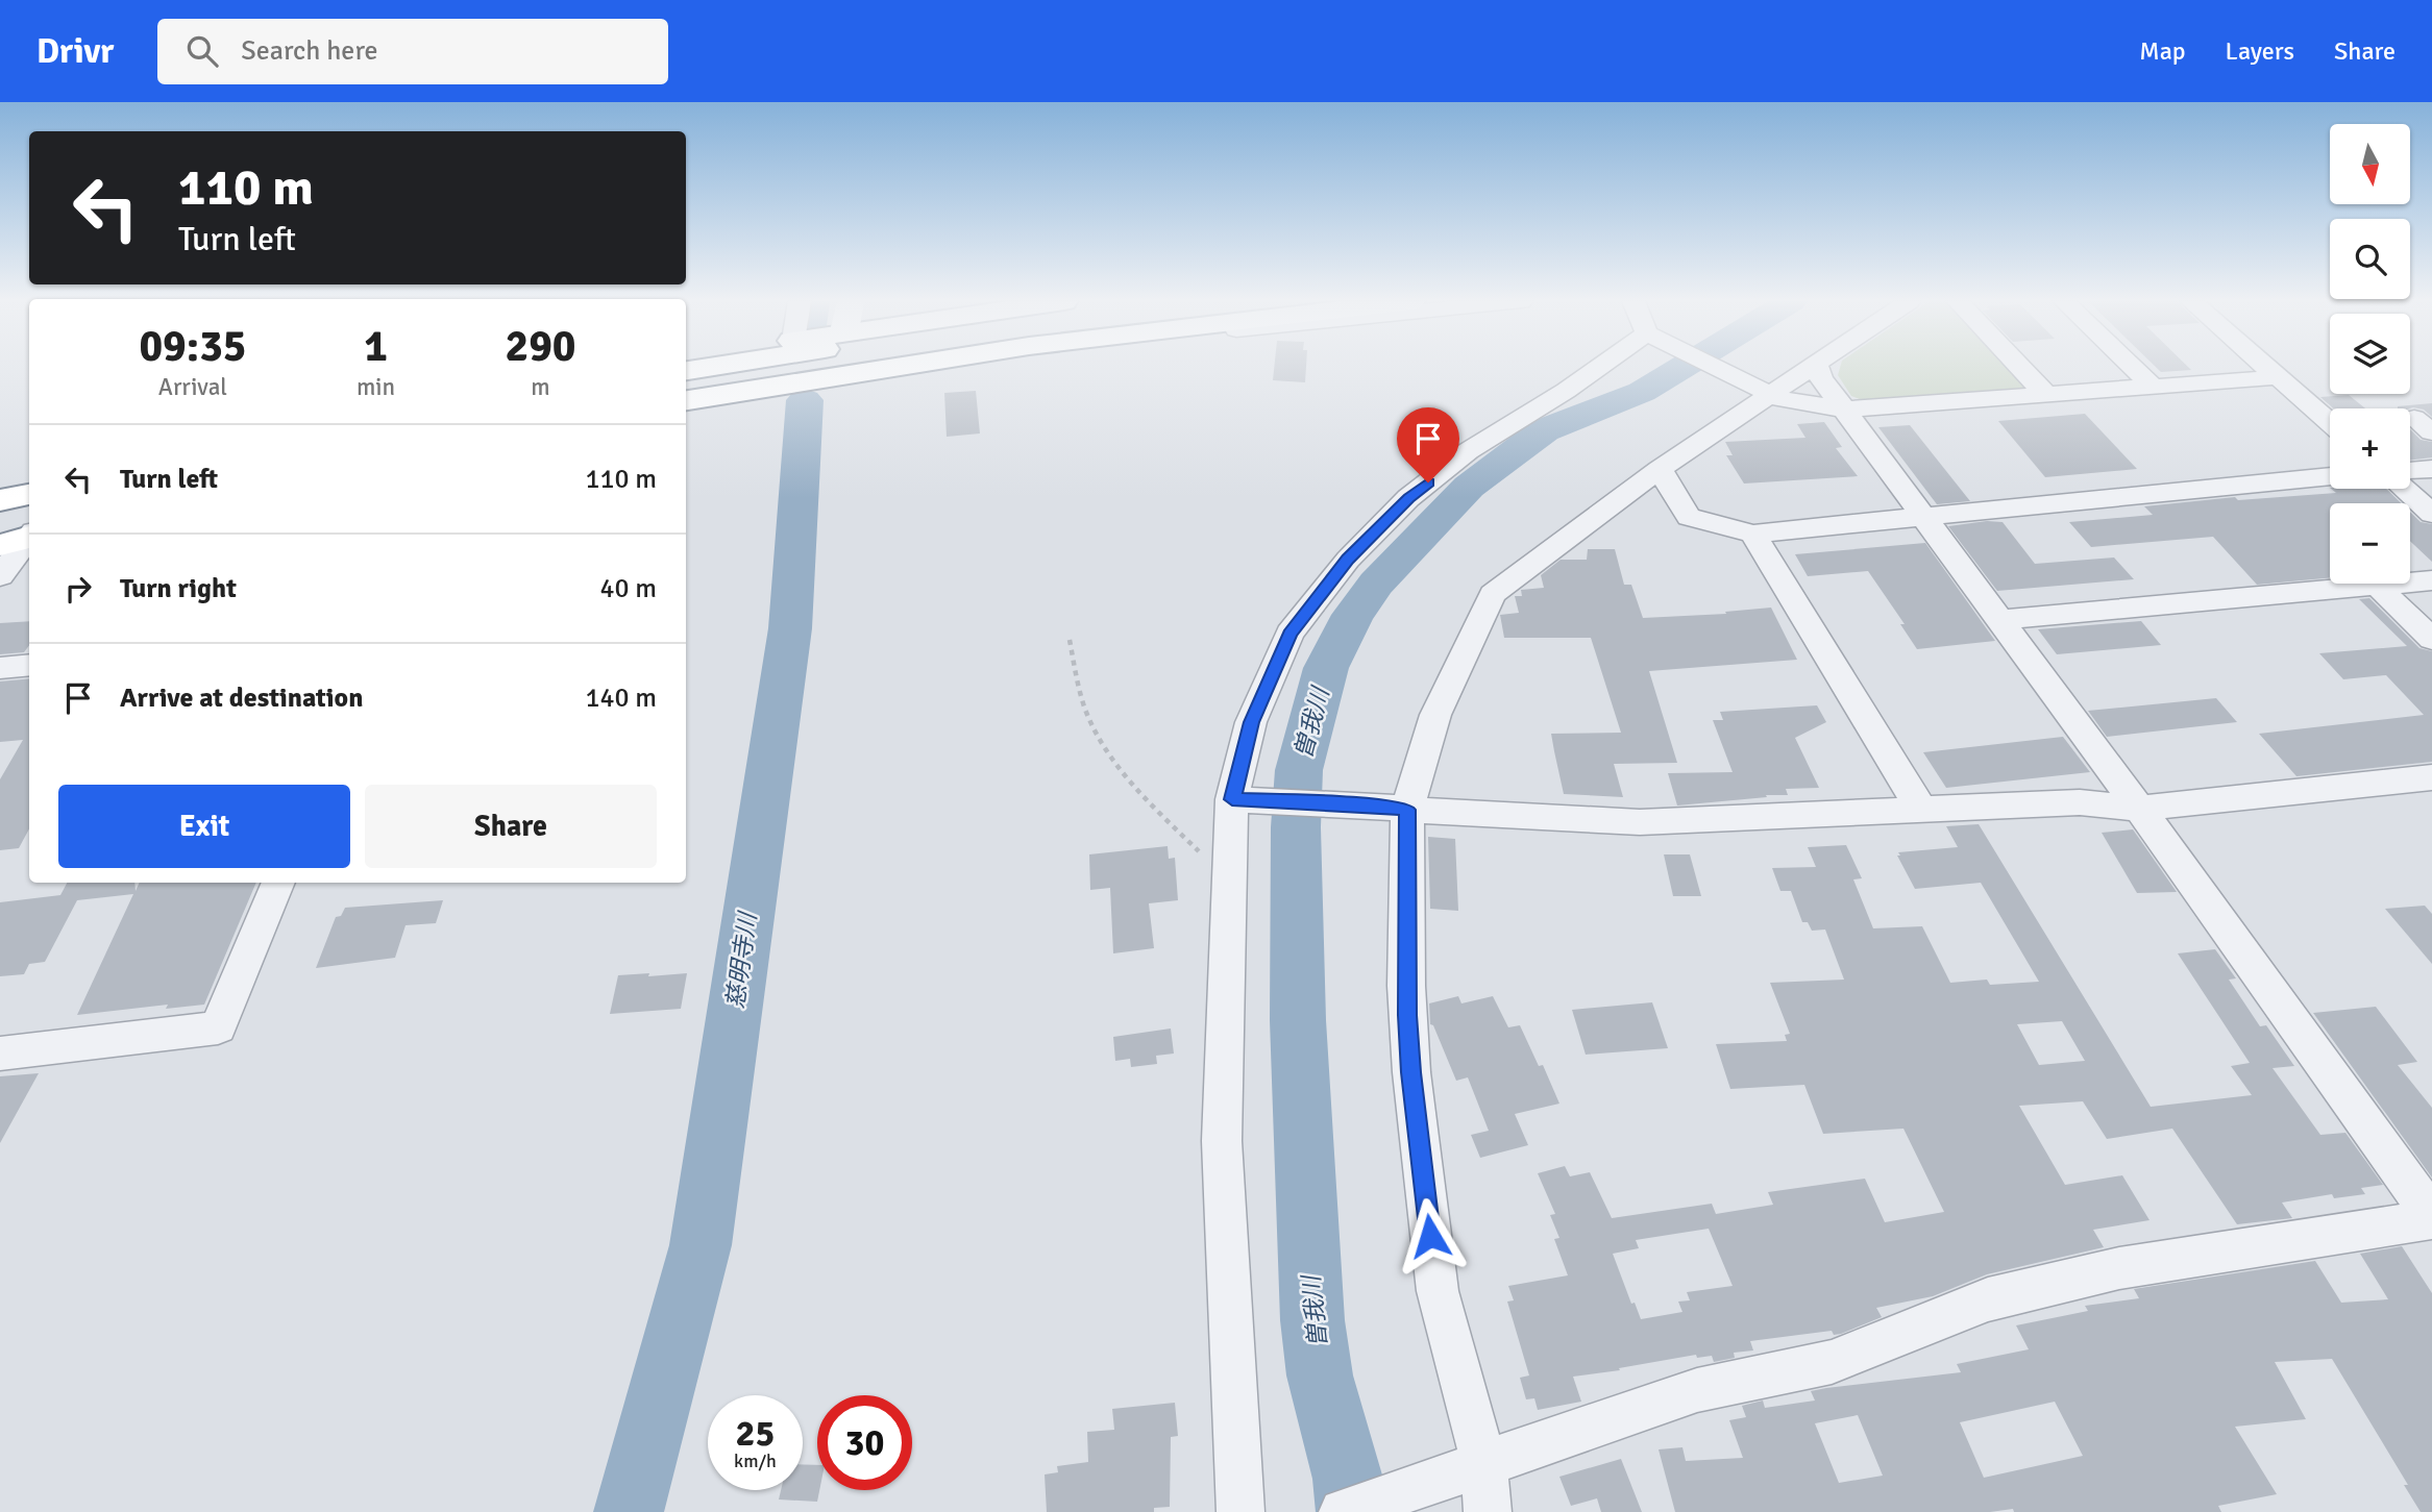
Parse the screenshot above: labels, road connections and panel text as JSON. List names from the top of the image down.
{
  "water": ["曽我川", "慈明寺川"],
  "north": "bottom",
  "page": {
    "header": "Drivr",
    "search": "Search here",
    "nav": ["Map", "Layers", "Share"],
    "map_buttons": ["+", "−"],
    "turn": ["110 m", "Turn left"],
    "eta": [
      "09:35",
      "Arrival",
      "1",
      "min",
      "290",
      "m"
    ],
    "list": [
      {
        "name": "Turn left",
        "value": "110 m"
      },
      {
        "name": "Turn right",
        "value": "40 m"
      },
      {
        "name": "Arrive at destination",
        "value": "140 m"
      }
    ],
    "buttons": ["Exit", "Share"],
    "speed": "25 km/h",
    "limit": "30"
  }
}
